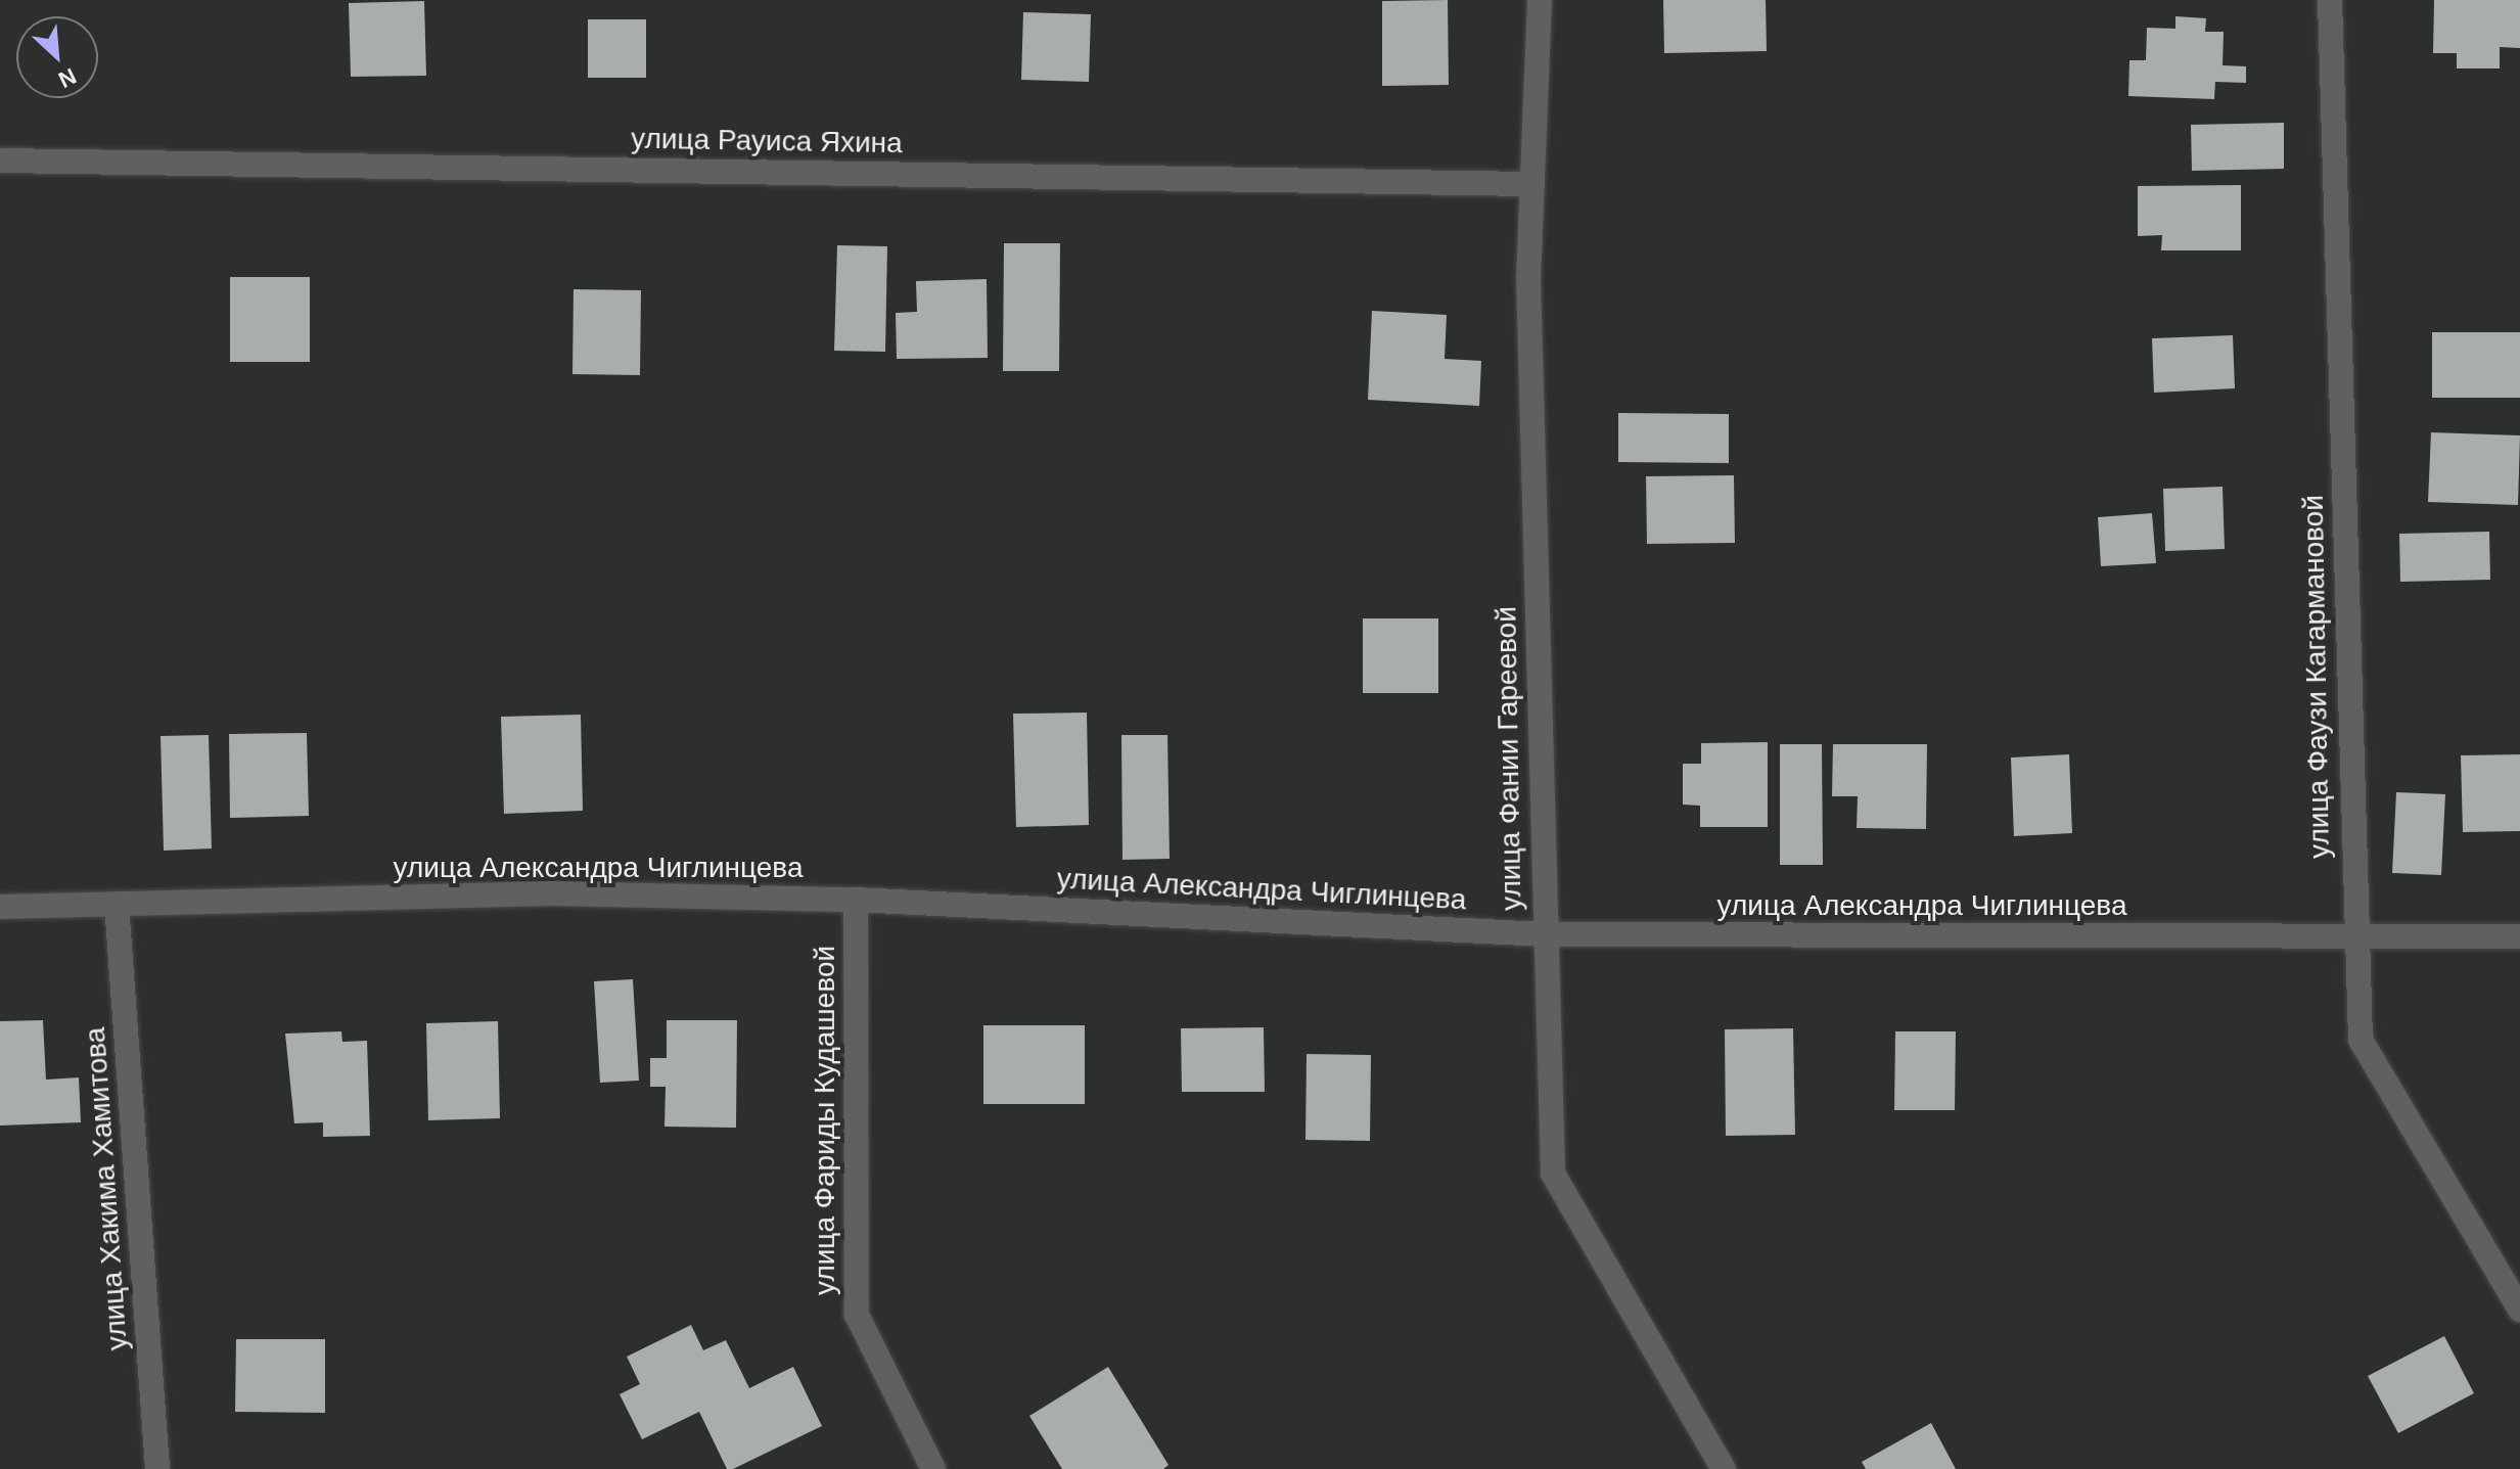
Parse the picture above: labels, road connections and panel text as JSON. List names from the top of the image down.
{
  "streets": {
    "street": [
      "улица Рауиса Яхина",
      "улица Фаузи Кагармановой",
      "улица Фании Гареевой",
      "улица Александра Чиглинцева",
      "улица Фариды Кудашевой",
      "улица Хакима Хамитова"
    ]
  },
  "crossings": [
    ["улица Рауиса Яхина", "улица Фании Гареевой"],
    ["улица Фаузи Кагармановой", "улица Александра Чиглинцева"],
    ["улица Фании Гареевой", "улица Александра Чиглинцева"],
    ["улица Александра Чиглинцева", "улица Фариды Кудашевой"],
    ["улица Александра Чиглинцева", "улица Хакима Хамитова"]
  ],
  "north": "bottom right"
}
